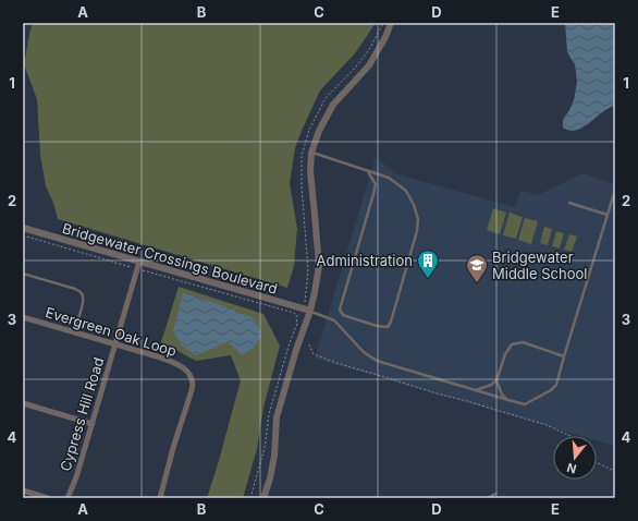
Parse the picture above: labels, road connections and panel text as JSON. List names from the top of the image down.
{
  "streets": {
    "street": ["Bridgewater Crossings Boulevard", "Evergreen Oak Loop", "Cypress Hill Road"]
  },
  "crossings": [
    ["Bridgewater Crossings Boulevard", "Cypress Hill Road"],
    ["Evergreen Oak Loop", "Cypress Hill Road"]
  ],
  "places": {
    "building": ["Administration"],
    "school or university": ["Bridgewater Middle School"]
  },
  "north": "bottom",
  "grid": {
    "columns": [
      "A",
      "B",
      "C",
      "D",
      "E"
    ],
    "rows": [
      "1",
      "2",
      "3",
      "4"
    ]
  }
}
